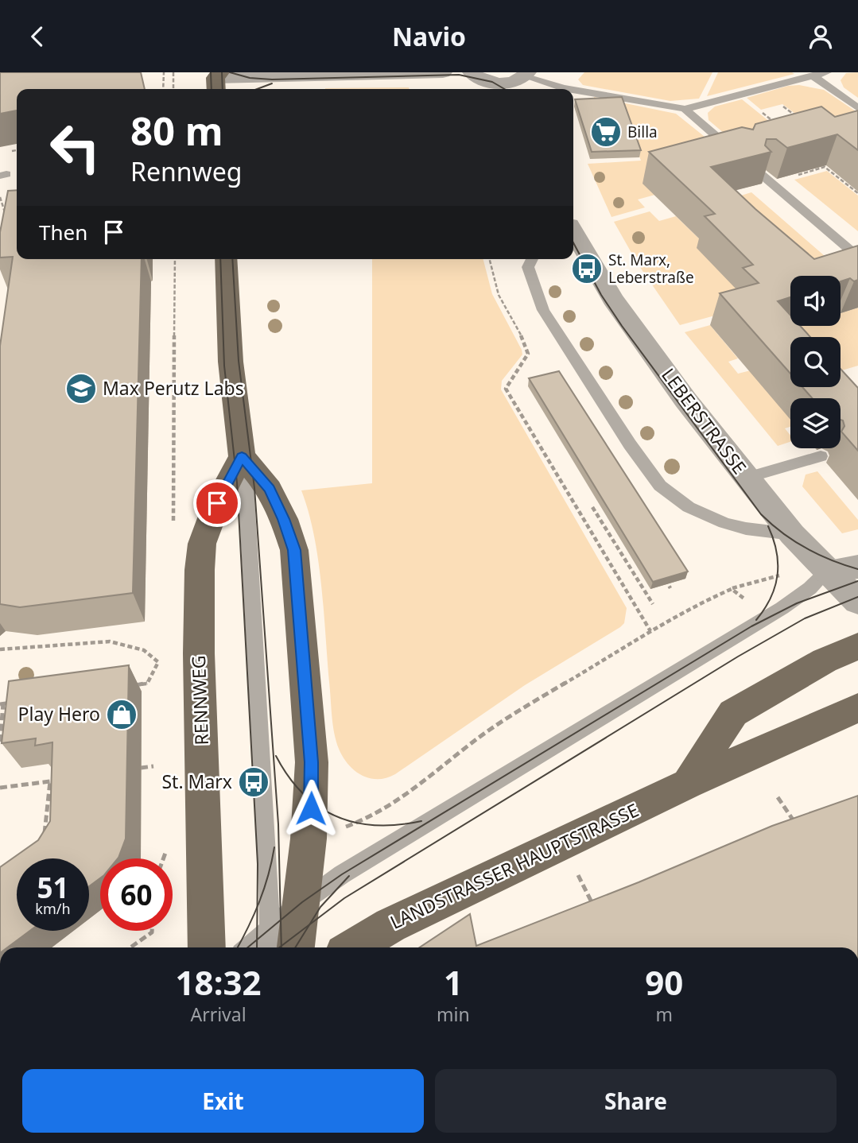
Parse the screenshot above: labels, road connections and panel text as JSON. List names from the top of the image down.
{
  "streets": {
    "main road": ["RENNWEG", "LANDSTRASSER HAUPTSTRASSE"],
    "street": ["LEBERSTRASSE"]
  },
  "places": {
    "supermarket": ["Billa"],
    "bus stop": ["St. Marx, Leberstraße", "St. Marx"],
    "school or university": ["Max Perutz Labs"],
    "shop": ["Play Hero"]
  },
  "page": {
    "header": "Navio",
    "turn": ["80 m", "Rennweg"],
    "then": "Then",
    "speed": "51 km/h",
    "limit": "60",
    "eta": [
      "18:32",
      "Arrival",
      "1",
      "min",
      "90",
      "m"
    ],
    "buttons": ["Exit", "Share"]
  }
}
